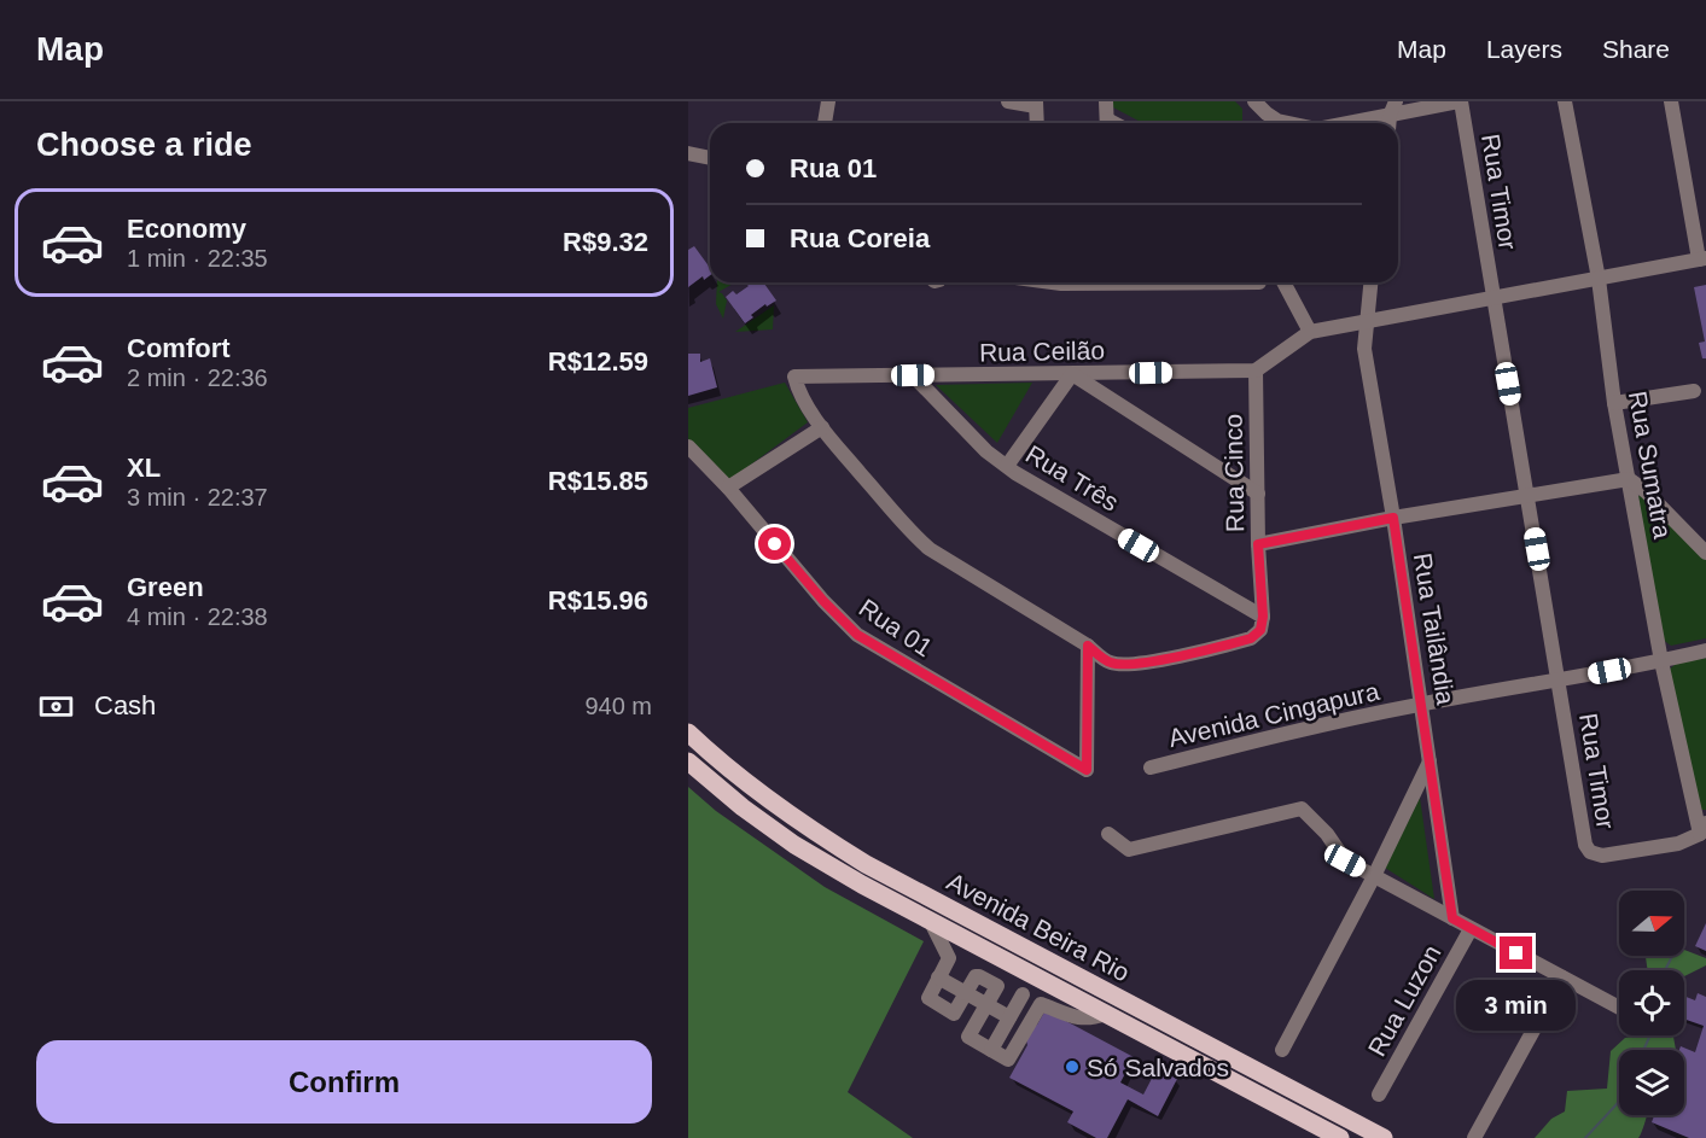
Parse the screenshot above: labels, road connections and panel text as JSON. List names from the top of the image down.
{
  "streets": {
    "main road": ["Avenida Beira Rio"],
    "street": [
      "Rua Timor",
      "Rua Ceilão",
      "Rua Sumatra",
      "Rua Cinco",
      "Rua Três",
      "Rua 01",
      "Rua Tailândia",
      "Avenida Cingapura",
      "Rua Luzon"
    ]
  },
  "crossings": [
    ["Rua Timor", "Rua Sumatra"],
    ["Rua Timor", "Avenida Cingapura"],
    ["Rua Ceilão", "Rua Cinco"],
    ["Rua Ceilão", "Rua Três"],
    ["Rua Sumatra", "Avenida Cingapura"],
    ["Rua Cinco", "Rua Três"],
    ["Rua Tailândia", "Avenida Cingapura"]
  ],
  "places": ["Só Salvados"],
  "north": "right",
  "page": {
    "header": "Map",
    "nav": ["Map", "Layers", "Share"],
    "heading": "Choose a ride",
    "banner": ["Rua 01", "Rua Coreia"],
    "list": [
      {
        "name": "Economy",
        "note": "1 min · 22:35",
        "value": "R$9.32"
      },
      {
        "name": "Comfort",
        "note": "2 min · 22:36",
        "value": "R$12.59"
      },
      {
        "name": "XL",
        "note": "3 min · 22:37",
        "value": "R$15.85"
      },
      {
        "name": "Green",
        "note": "4 min · 22:38",
        "value": "R$15.96"
      }
    ],
    "pay": ["Cash", "940 m"],
    "bubble": "3 min",
    "buttons": "Confirm"
  }
}
